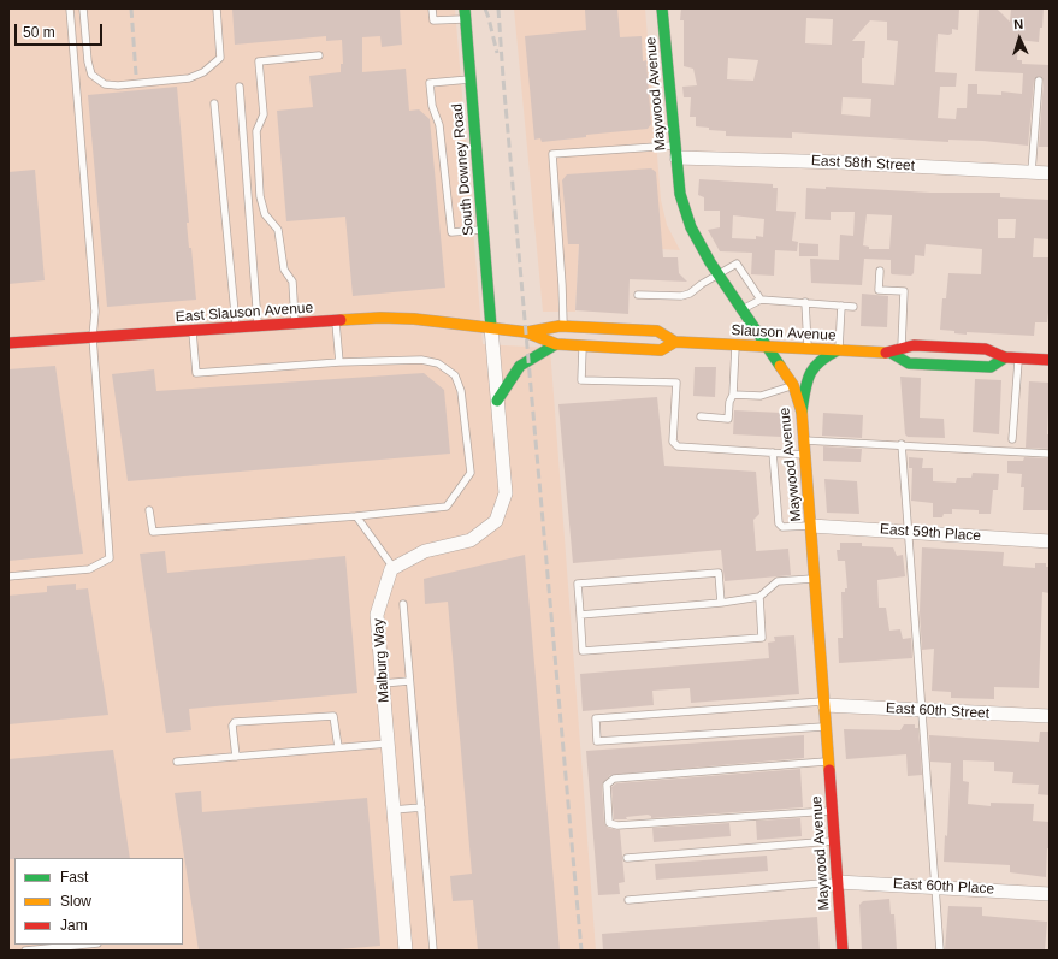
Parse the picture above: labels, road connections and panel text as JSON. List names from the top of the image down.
{
  "streets": {
    "main road": [
      "Maywood Avenue",
      "South Downey Road",
      "East Slauson Avenue",
      "Slauson Avenue"
    ],
    "street": [
      "East 58th Street",
      "East 59th Place",
      "Malburg Way",
      "East 60th Street",
      "East 60th Place"
    ]
  },
  "crossings": [
    ["Maywood Avenue", "East 58th Street"],
    ["Maywood Avenue", "Slauson Avenue"],
    ["Maywood Avenue", "East 59th Place"],
    ["Maywood Avenue", "East 60th Street"],
    ["Maywood Avenue", "East 60th Place"],
    ["South Downey Road", "East Slauson Avenue"],
    ["South Downey Road", "Slauson Avenue"],
    ["East Slauson Avenue", "Slauson Avenue"]
  ],
  "legend": ["Fast", "Slow", "Jam"],
  "scale_bar": "50 m",
  "north": "top"
}
